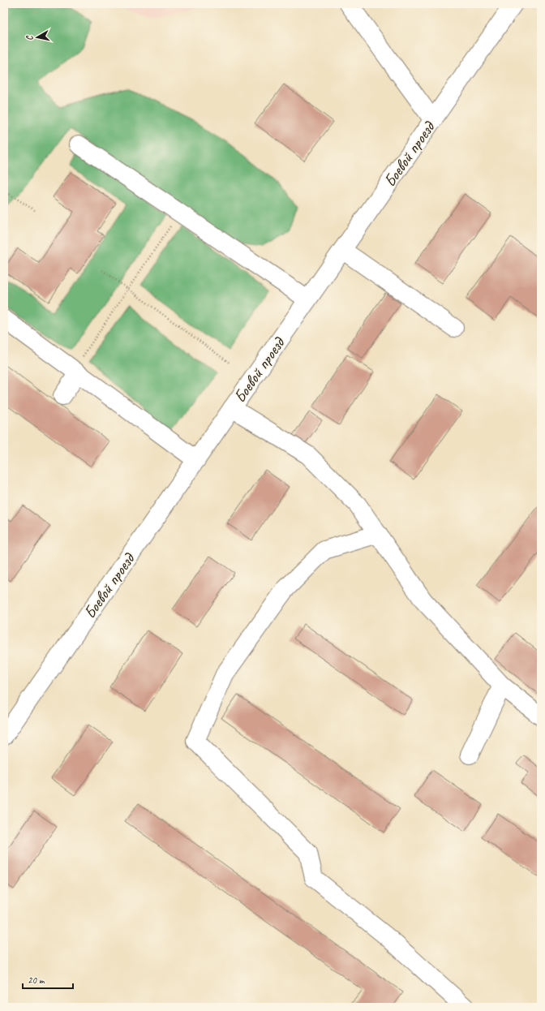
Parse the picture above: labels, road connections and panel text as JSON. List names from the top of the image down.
{
  "streets": {
    "street": ["Боевой проезд"]
  },
  "scale_bar": "20 m",
  "north": "left"
}
